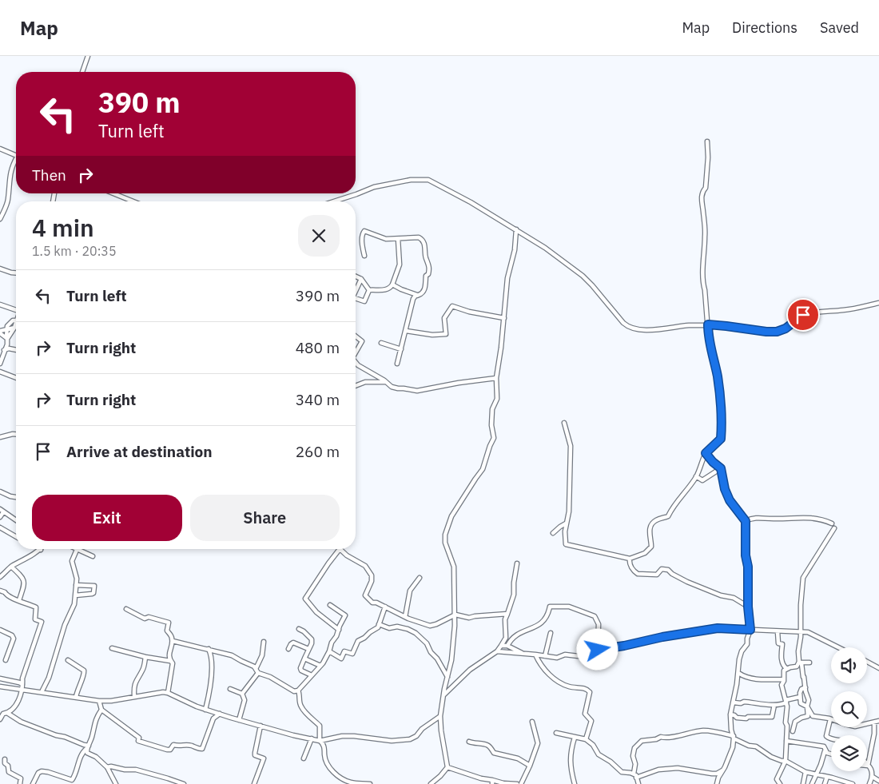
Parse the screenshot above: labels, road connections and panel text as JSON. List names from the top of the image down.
{
  "page": {
    "header": "Map",
    "nav": ["Map", "Directions", "Saved"],
    "turn": ["390 m", "Turn left"],
    "then": "Then",
    "heading": ["4 min", "1.5 km · 20:35"],
    "list": [
      {
        "name": "Turn left",
        "value": "390 m"
      },
      {
        "name": "Turn right",
        "value": "480 m"
      },
      {
        "name": "Turn right",
        "value": "340 m"
      },
      {
        "name": "Arrive at destination",
        "value": "260 m"
      }
    ],
    "buttons": ["Exit", "Share"]
  }
}
